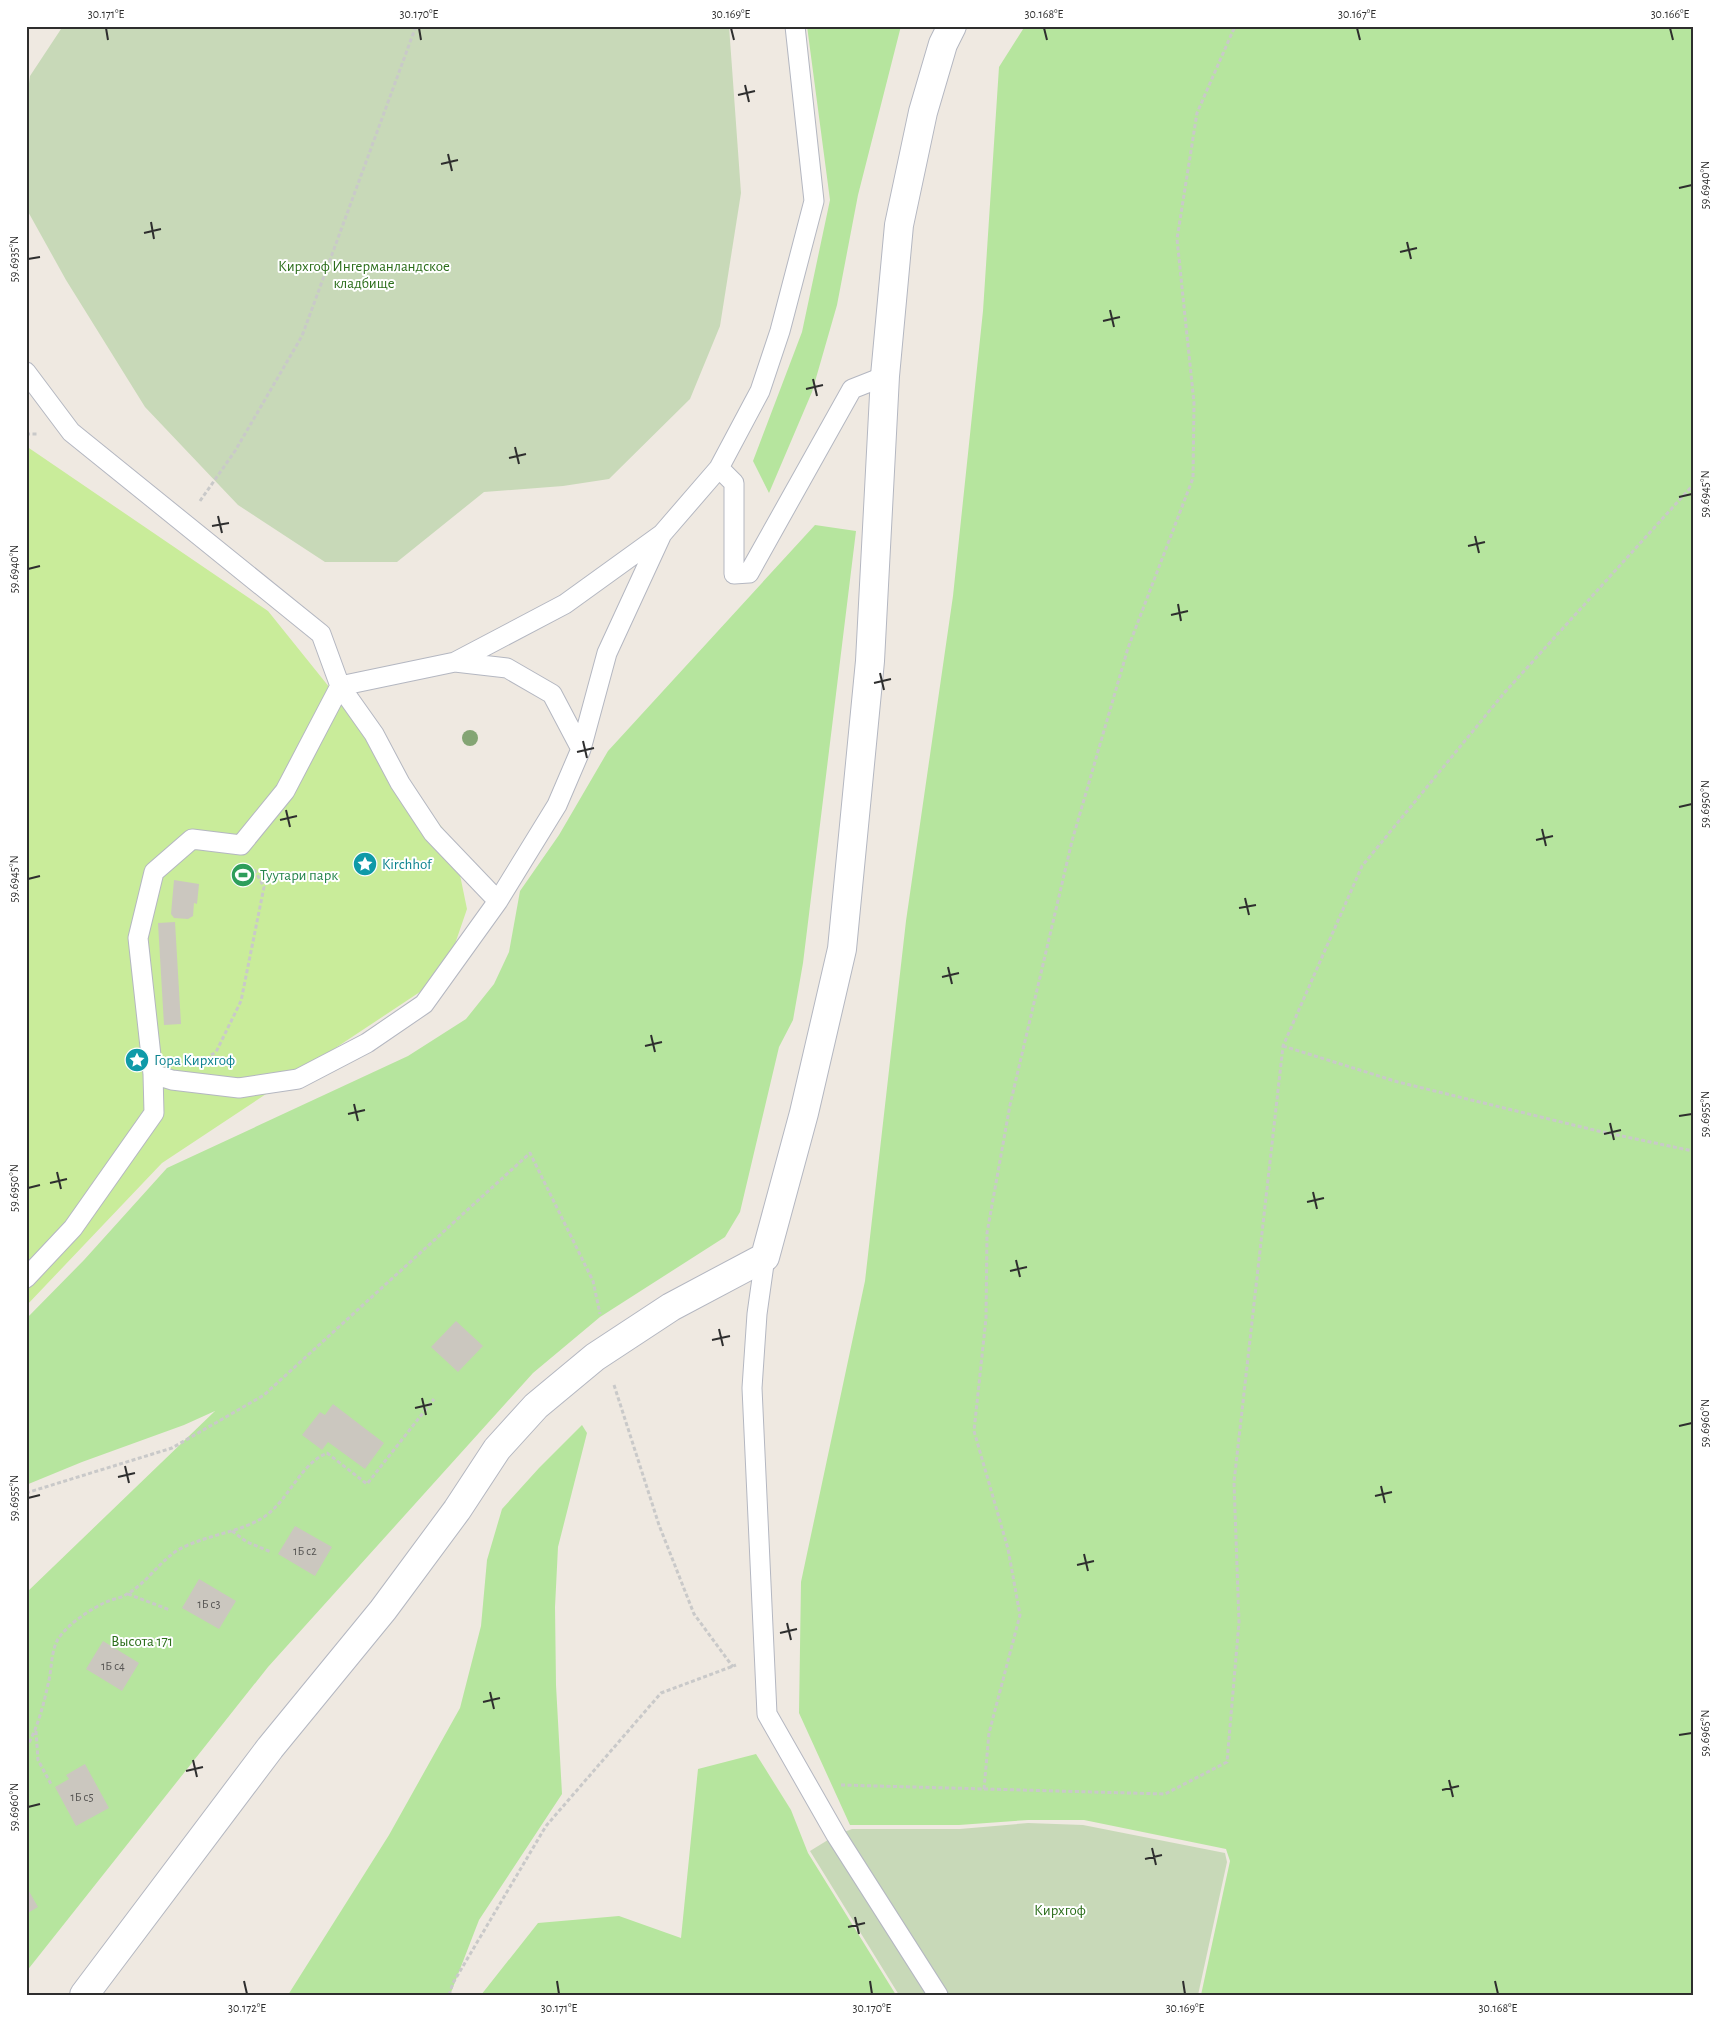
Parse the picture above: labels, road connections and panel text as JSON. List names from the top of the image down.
{
  "parks": ["Кирхгоф Ингерманландское кладбище", "Высота 171", "Кирхгоф"],
  "places": {
    "place": ["Kirchhof", "Гора Кирхгоф"],
    "sports": ["Туутари парк"]
  },
  "house_numbers": [
    "1Б с2",
    "1Б с3",
    "1Б с4",
    "1Б с5"
  ],
  "coordinates": [
    "30.171°E",
    "30.170°E",
    "30.169°E",
    "30.168°E",
    "30.167°E",
    "30.166°E",
    "59.6940°N",
    "59.6935°N",
    "59.6945°N",
    "59.6950°N",
    "59.6955°N",
    "59.6960°N",
    "59.6965°N",
    "30.172°E"
  ]
}
